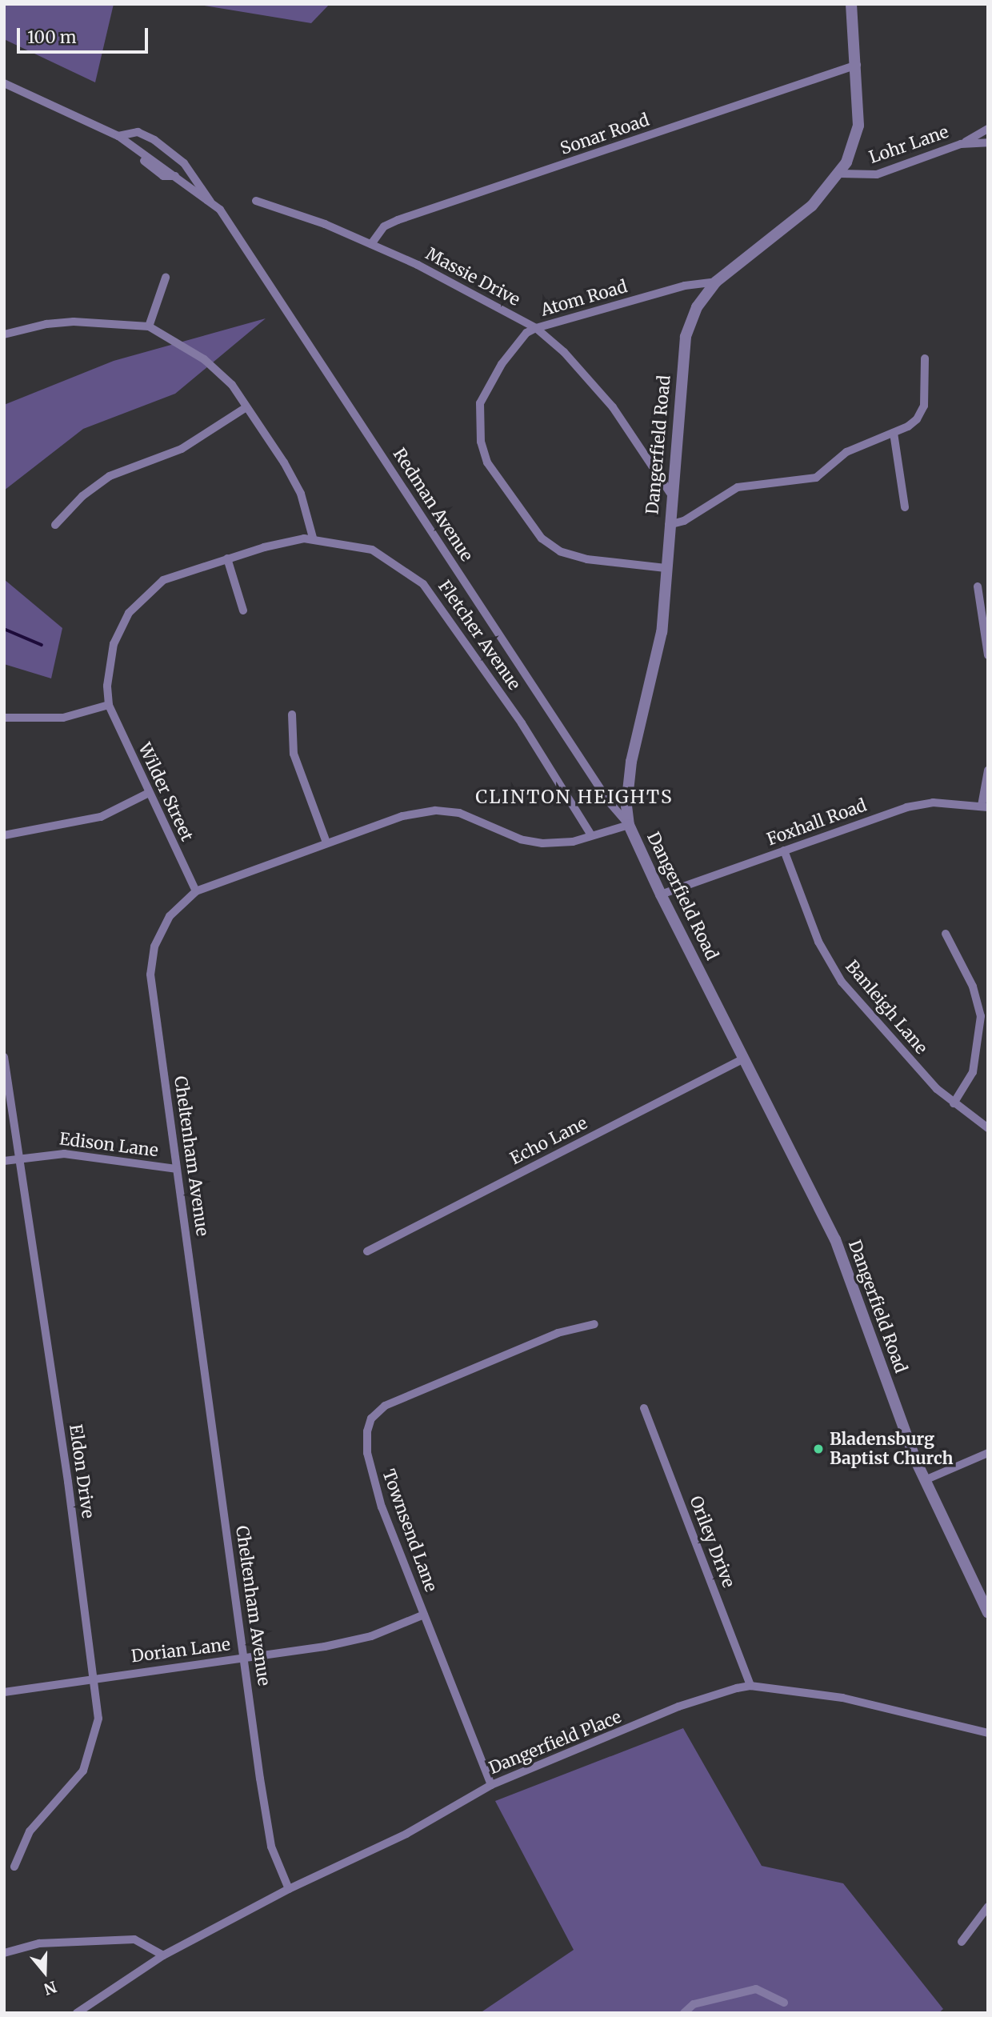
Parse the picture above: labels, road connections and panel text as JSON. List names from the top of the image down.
{
  "streets": {
    "street": [
      "Sonar Road",
      "Lohr Lane",
      "Massie Drive",
      "Atom Road",
      "Dangerfield Road",
      "Redman Avenue",
      "Fletcher Avenue",
      "Wilder Street",
      "Foxhall Road",
      "Banleigh Lane",
      "Echo Lane",
      "Edison Lane",
      "Cheltenham Avenue",
      "Eldon Drive",
      "Townsend Lane",
      "Oriley Drive",
      "Dorian Lane",
      "Dangerfield Place"
    ]
  },
  "crossings": [
    ["Sonar Road", "Massie Drive"],
    ["Sonar Road", "Dangerfield Road"],
    ["Lohr Lane", "Dangerfield Road"],
    ["Massie Drive", "Atom Road"],
    ["Massie Drive", "Dangerfield Road"],
    ["Atom Road", "Dangerfield Road"],
    ["Dangerfield Road", "Redman Avenue"],
    ["Dangerfield Road", "Foxhall Road"],
    ["Dangerfield Road", "Echo Lane"],
    ["Dangerfield Road", "Cheltenham Avenue"],
    ["Redman Avenue", "Cheltenham Avenue"],
    ["Fletcher Avenue", "Wilder Street"],
    ["Fletcher Avenue", "Cheltenham Avenue"],
    ["Wilder Street", "Cheltenham Avenue"],
    ["Foxhall Road", "Banleigh Lane"],
    ["Edison Lane", "Cheltenham Avenue"],
    ["Edison Lane", "Eldon Drive"],
    ["Cheltenham Avenue", "Dorian Lane"],
    ["Cheltenham Avenue", "Dangerfield Place"],
    ["Eldon Drive", "Dorian Lane"],
    ["Townsend Lane", "Dorian Lane"],
    ["Townsend Lane", "Dangerfield Place"],
    ["Oriley Drive", "Dangerfield Place"]
  ],
  "districts": ["CLINTON HEIGHTS"],
  "places": ["Bladensburg Baptist Church"],
  "scale_bar": "100 m",
  "north": "bottom"
}
